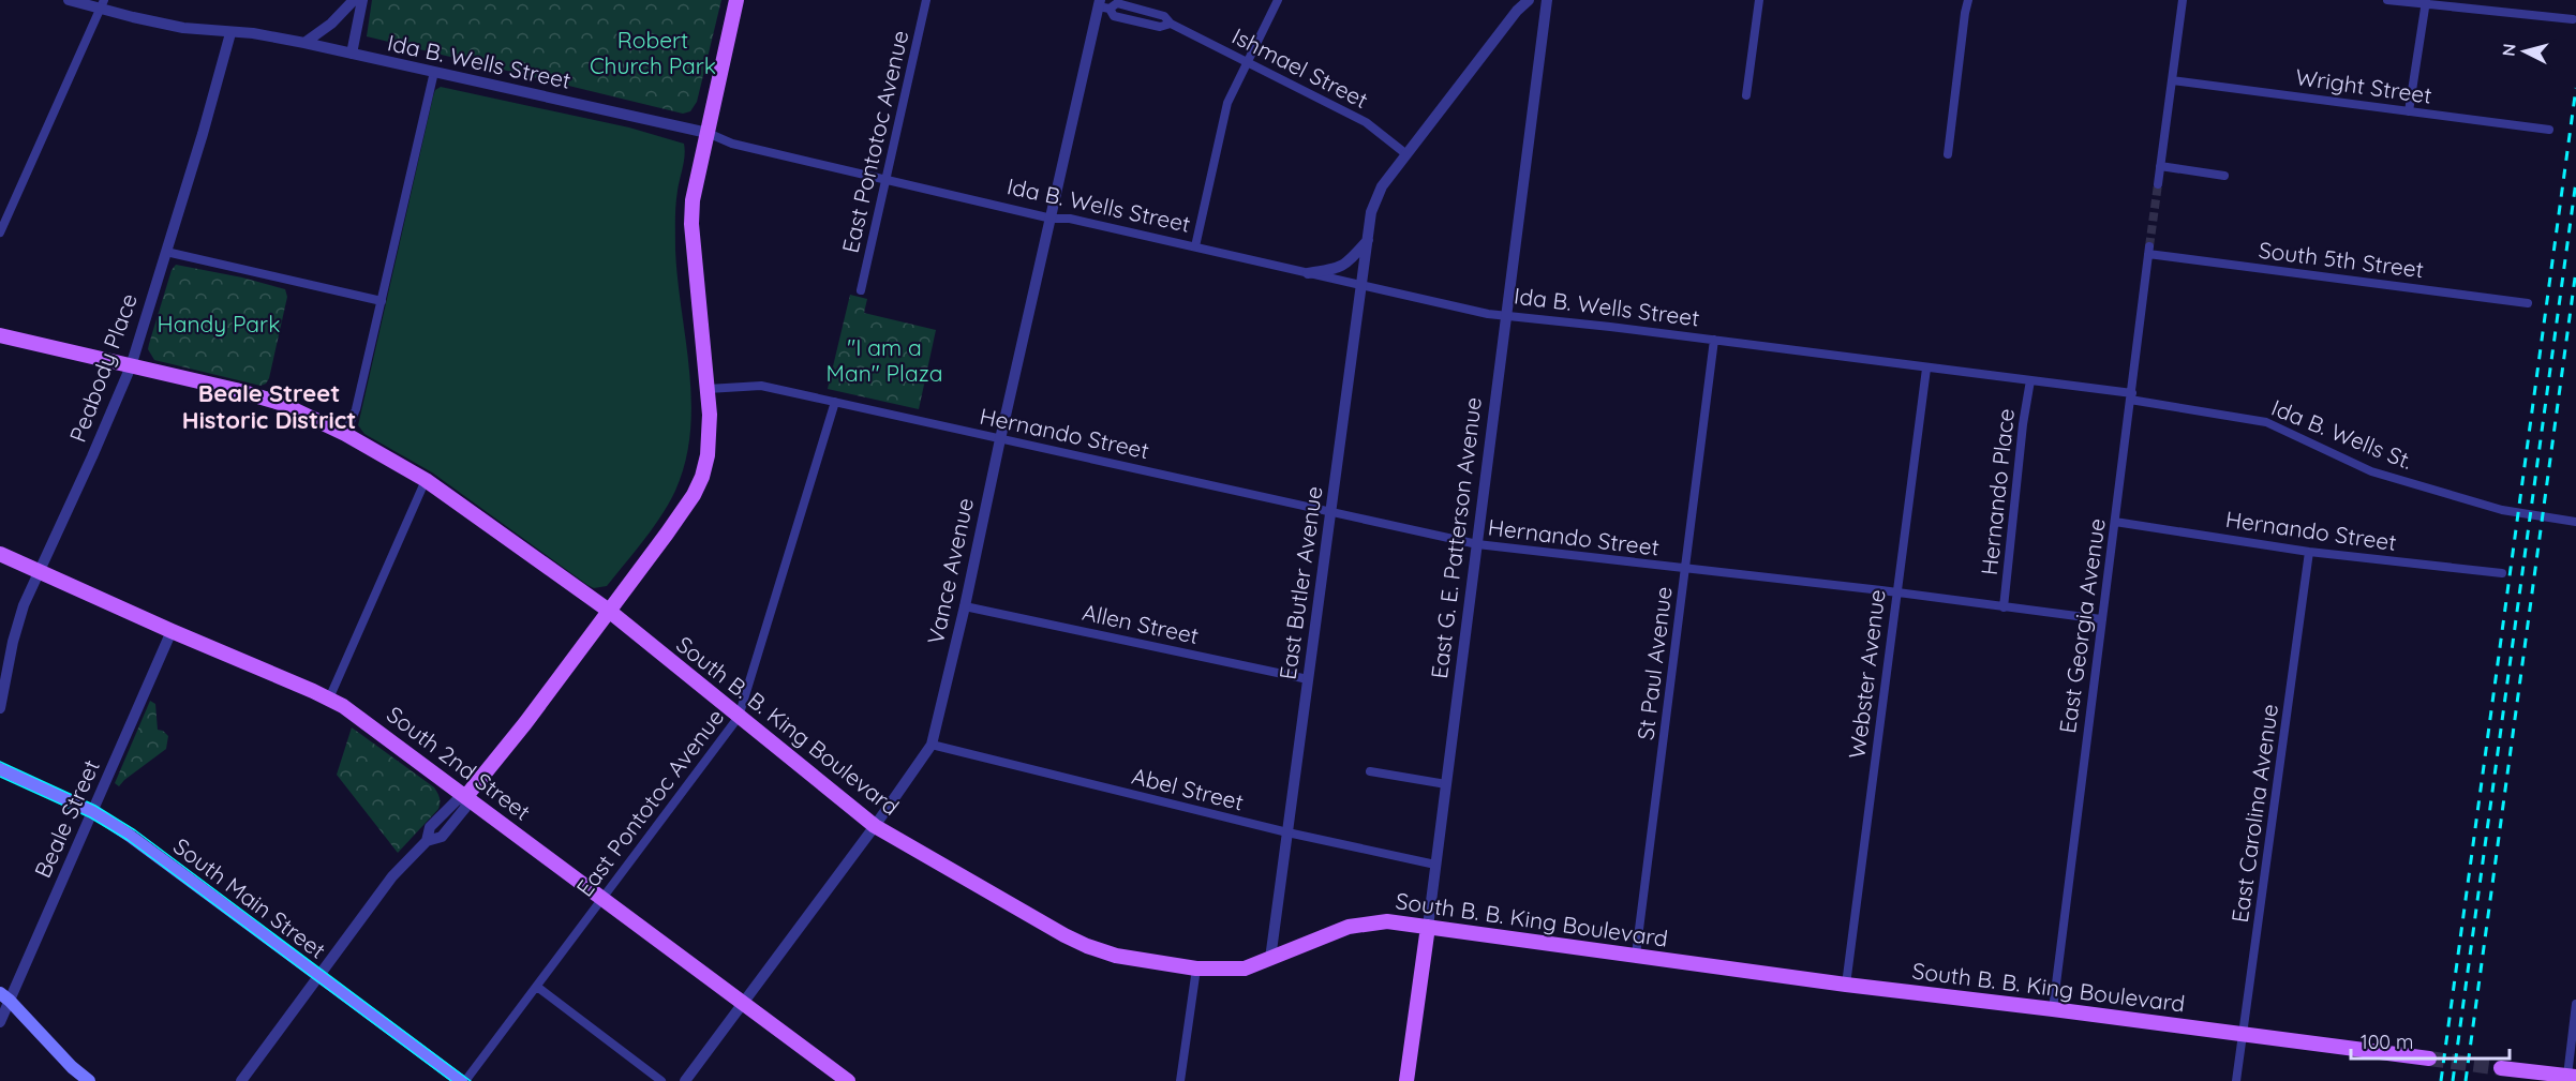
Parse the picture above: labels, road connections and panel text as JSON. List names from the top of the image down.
{
  "streets": {
    "main road": [
      "East G. E. Patterson Avenue",
      "South B. B. King Boulevard",
      "South 2nd Street",
      "South Main Street"
    ],
    "street": [
      "Ida B. Wells Street",
      "Ishmael Street",
      "Wright Street",
      "East Pontotoc Avenue",
      "South 5th Street",
      "Peabody Place",
      "Hernando Street",
      "Ida B. Wells St.",
      "Hernando Place",
      "Vance Avenue",
      "East Butler Avenue",
      "Allen Street",
      "East Georgia Avenue",
      "St Paul Avenue",
      "Webster Avenue",
      "Abel Street",
      "East Carolina Avenue",
      "Beale Street"
    ]
  },
  "crossings": [
    ["Ida B. Wells Street", "East Pontotoc Avenue"],
    ["Ida B. Wells Street", "Peabody Place"],
    ["Ida B. Wells Street", "Ida B. Wells St."],
    ["Ida B. Wells Street", "Hernando Place"],
    ["Ida B. Wells Street", "East G. E. Patterson Avenue"],
    ["Ida B. Wells Street", "Vance Avenue"],
    ["Ida B. Wells Street", "East Butler Avenue"],
    ["Ida B. Wells Street", "East Georgia Avenue"],
    ["Ida B. Wells Street", "St Paul Avenue"],
    ["Ida B. Wells Street", "Webster Avenue"],
    ["Ishmael Street", "Vance Avenue"],
    ["Ishmael Street", "East Butler Avenue"],
    ["East Pontotoc Avenue", "Hernando Street"],
    ["East Pontotoc Avenue", "South B. B. King Boulevard"],
    ["East Pontotoc Avenue", "South 2nd Street"],
    ["East Pontotoc Avenue", "South Main Street"],
    ["South 5th Street", "East Georgia Avenue"],
    ["Peabody Place", "South B. B. King Boulevard"],
    ["Peabody Place", "South 2nd Street"],
    ["Hernando Street", "Hernando Place"],
    ["Hernando Street", "East G. E. Patterson Avenue"],
    ["Hernando Street", "Vance Avenue"],
    ["Hernando Street", "East Butler Avenue"],
    ["Hernando Street", "East Georgia Avenue"],
    ["Hernando Street", "St Paul Avenue"],
    ["Hernando Street", "Webster Avenue"],
    ["Hernando Street", "East Carolina Avenue"],
    ["Ida B. Wells St.", "East Georgia Avenue"],
    ["East G. E. Patterson Avenue", "South B. B. King Boulevard"],
    ["East G. E. Patterson Avenue", "Abel Street"],
    ["Vance Avenue", "Allen Street"],
    ["Vance Avenue", "South B. B. King Boulevard"],
    ["Vance Avenue", "South 2nd Street"],
    ["Vance Avenue", "Abel Street"],
    ["East Butler Avenue", "Allen Street"],
    ["East Butler Avenue", "South B. B. King Boulevard"],
    ["East Butler Avenue", "Abel Street"],
    ["East Georgia Avenue", "South B. B. King Boulevard"],
    ["St Paul Avenue", "South B. B. King Boulevard"],
    ["Webster Avenue", "South B. B. King Boulevard"],
    ["South B. B. King Boulevard", "East Carolina Avenue"],
    ["South 2nd Street", "Beale Street"],
    ["Beale Street", "South Main Street"]
  ],
  "districts": ["Beale Street Historic District"],
  "parks": ["Robert Church Park", "Handy Park", "\"I am a Man\" Plaza"],
  "scale_bar": "100 m",
  "north": "left"
}
